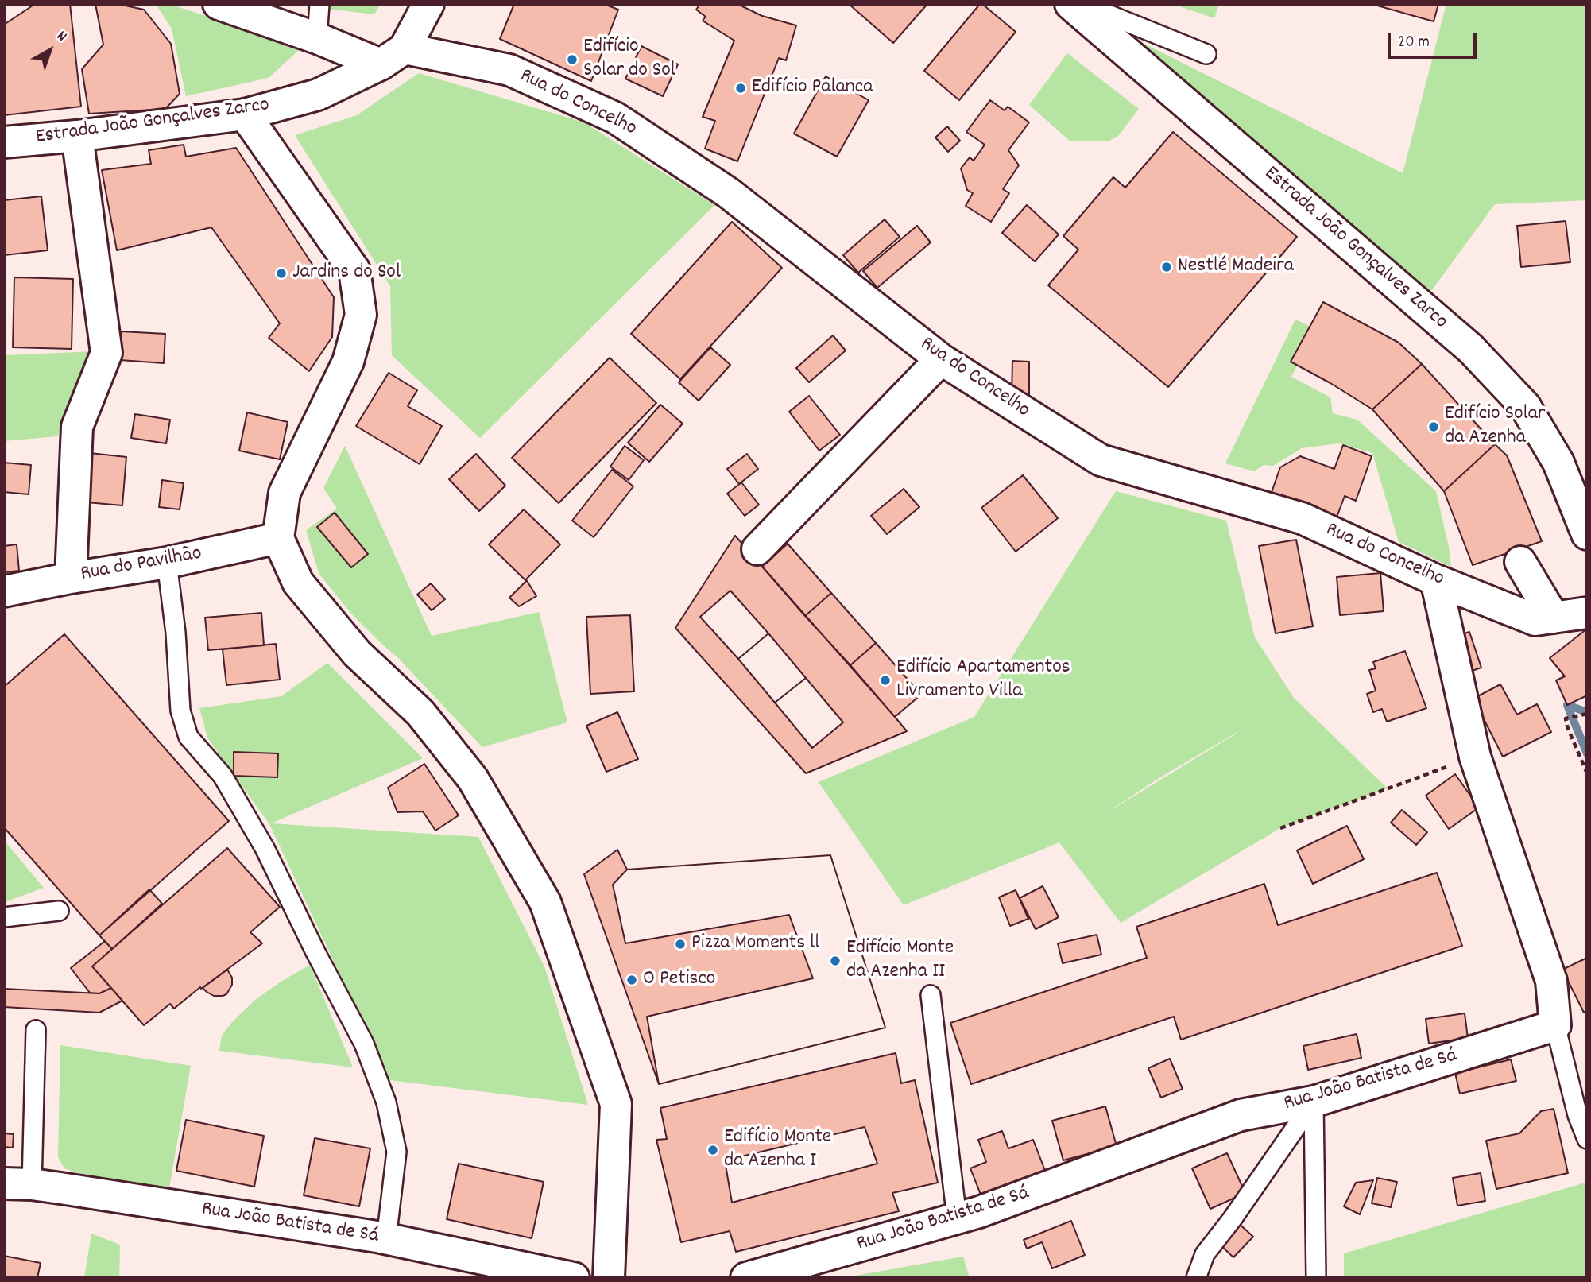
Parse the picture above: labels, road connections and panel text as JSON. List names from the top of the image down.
{
  "streets": {
    "street": [
      "Rua do Concelho",
      "Estrada João Gonçalves Zarco",
      "Rua do Pavilhão",
      "Rua João Batista de Sá"
    ]
  },
  "crossings": [
    ["Rua do Concelho", "Estrada João Gonçalves Zarco"]
  ],
  "places": [
    "Edifício Solar do Sol",
    "Edifício Palanca",
    "Nestlé Madeira",
    "Jardins do Sol",
    "Edifício Solar da Azenha",
    "Edifício Apartamentos Livramento Villa",
    "Pizza Moments ll",
    "Edifício Monte da Azenha II",
    "O Petisco",
    "Edifício Monte da Azenha I"
  ],
  "scale_bar": "20 m",
  "north": "top right"
}
